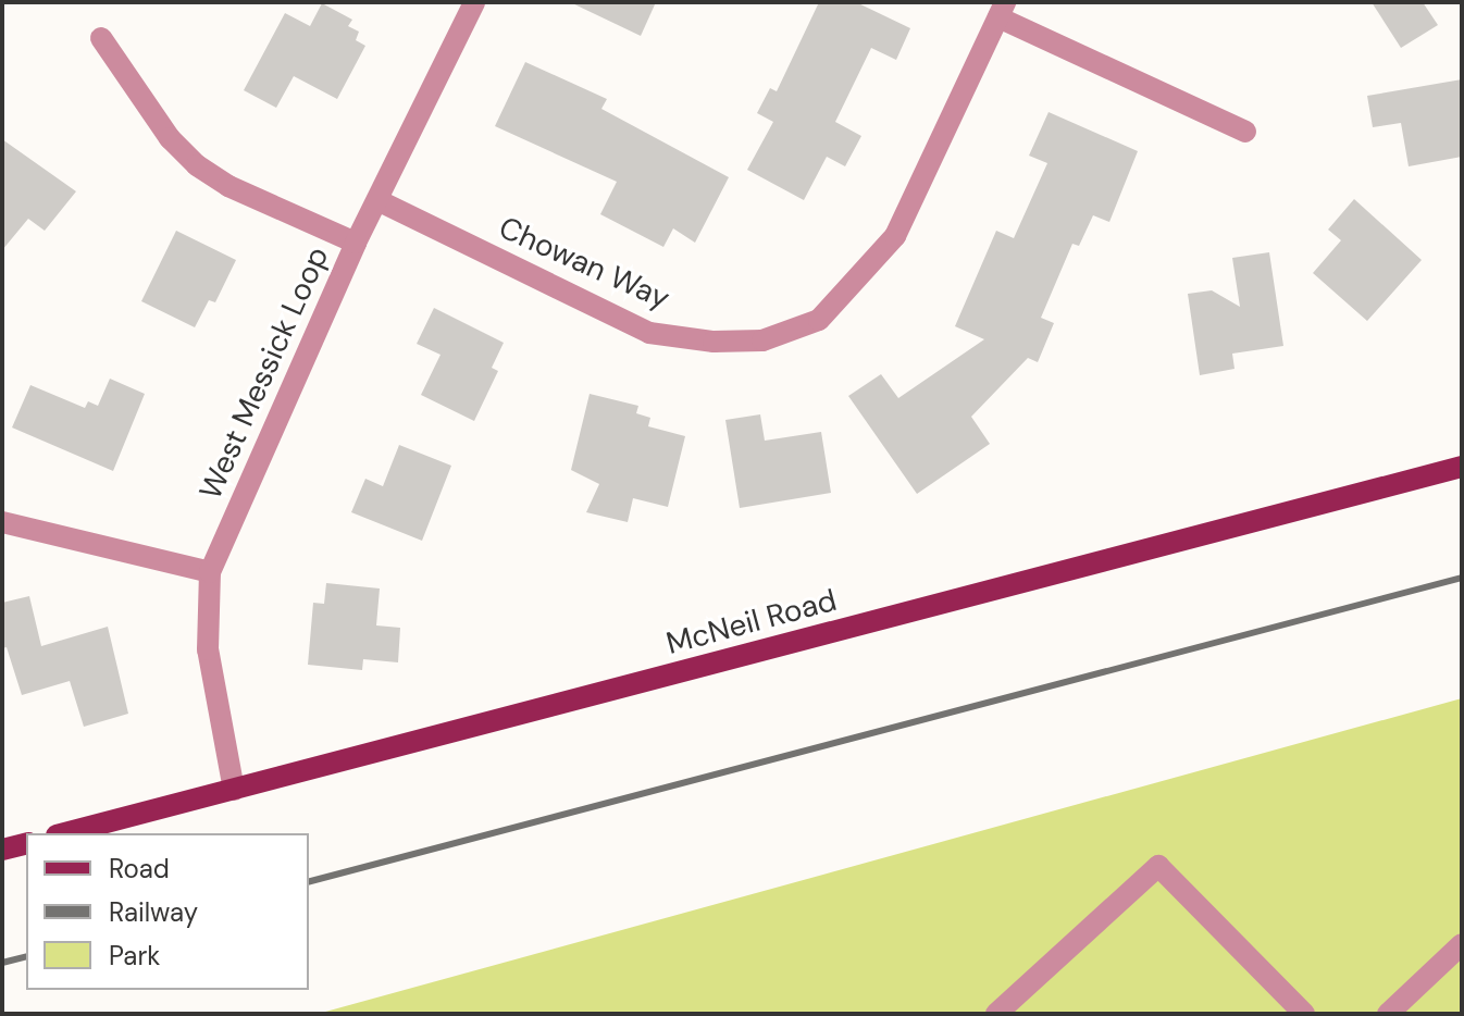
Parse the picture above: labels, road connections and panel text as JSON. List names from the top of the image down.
{
  "streets": {
    "main road": ["McNeil Road"],
    "street": ["Chowan Way", "West Messick Loop"]
  },
  "crossings": [
    ["Chowan Way", "West Messick Loop"],
    ["West Messick Loop", "McNeil Road"]
  ],
  "legend": ["Road", "Railway", "Park"]
}
